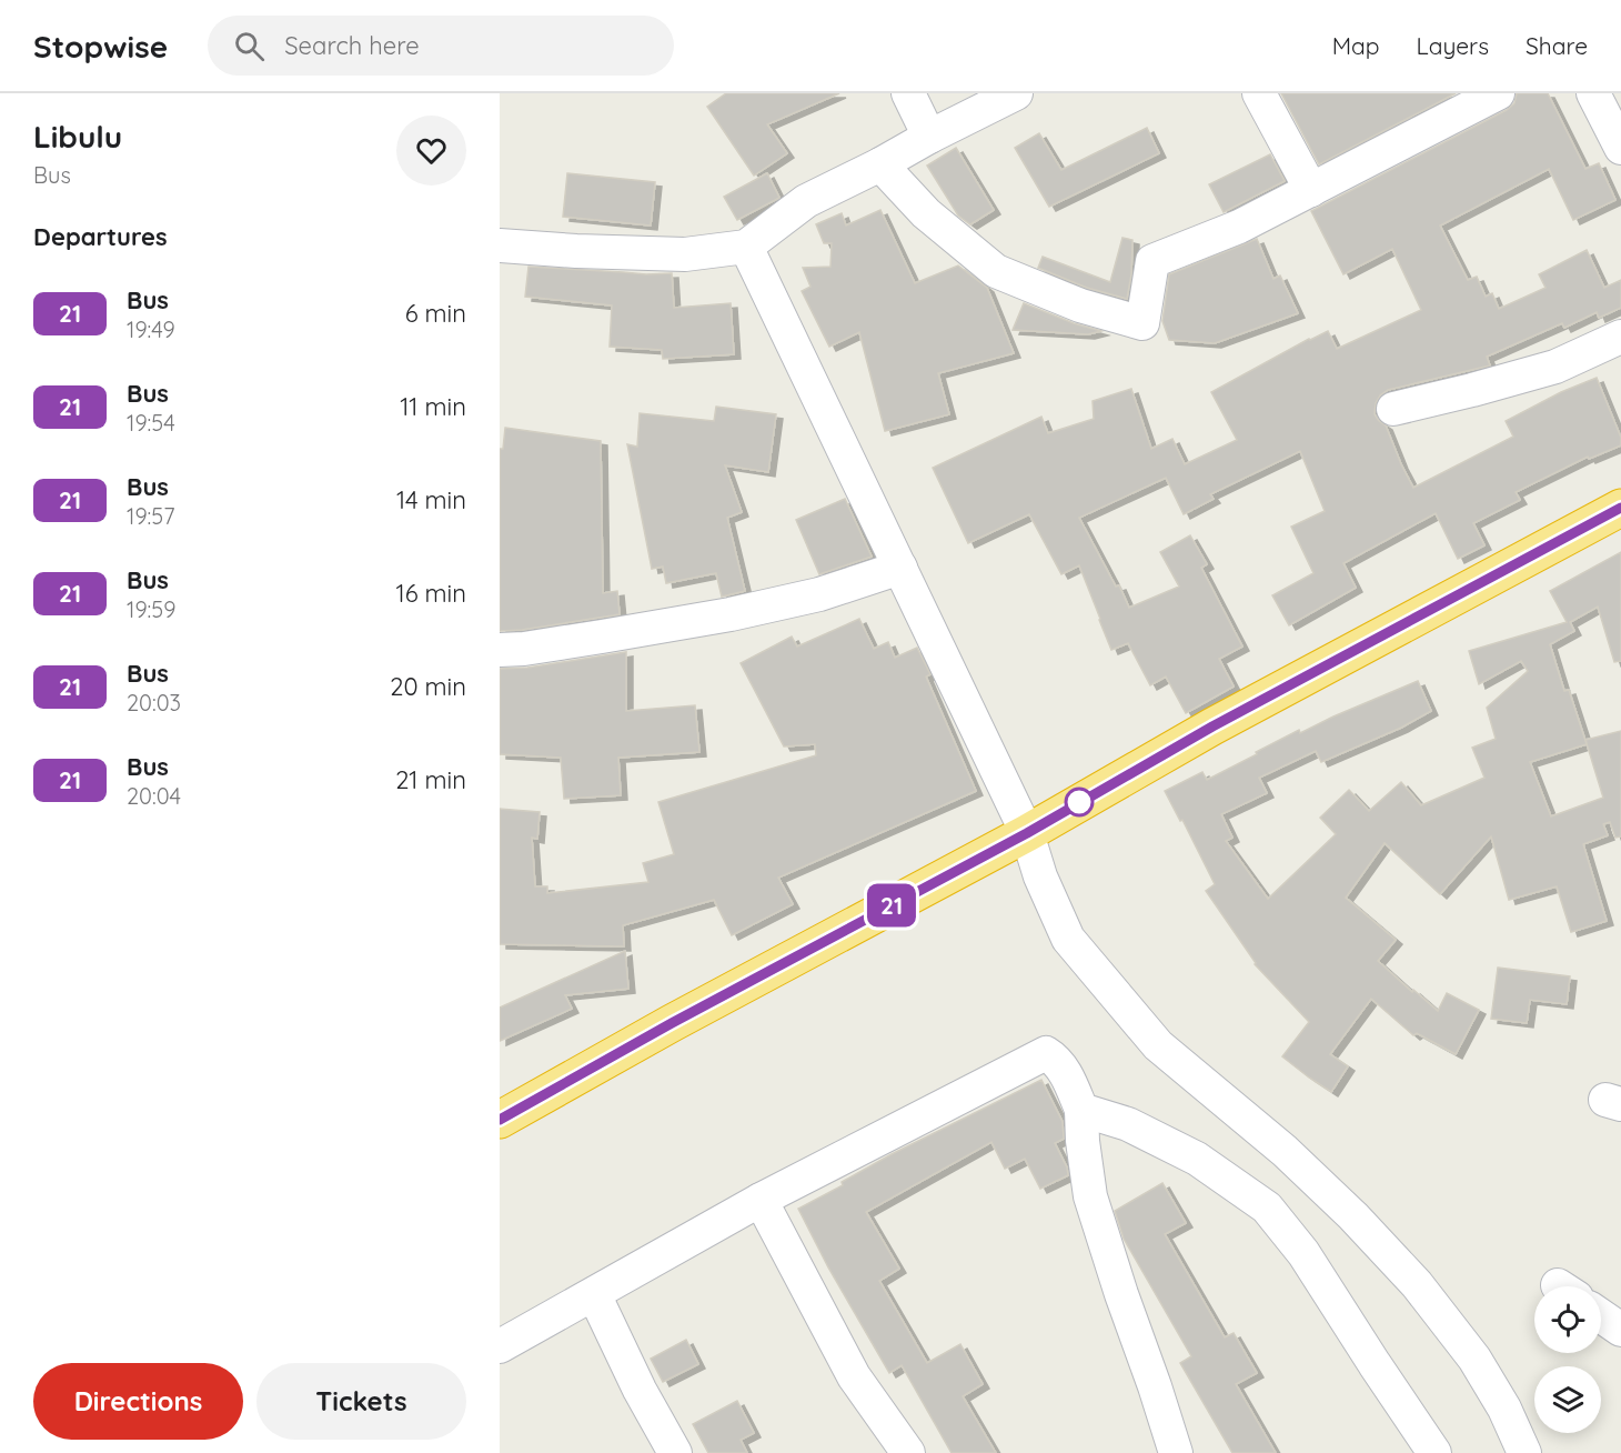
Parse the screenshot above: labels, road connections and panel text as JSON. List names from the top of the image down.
{
  "lines": ["bus line 21"],
  "page": {
    "header": "Stopwise",
    "search": "Search here",
    "nav": ["Map", "Layers", "Share"],
    "heading": [
      ["Libulu", "Bus"],
      "Departures"
    ],
    "on_map": "21",
    "list": [
      {
        "mark": "21",
        "name": "Bus",
        "note": "19:49",
        "value": "6 min"
      },
      {
        "mark": "21",
        "name": "Bus",
        "note": "19:54",
        "value": "11 min"
      },
      {
        "mark": "21",
        "name": "Bus",
        "note": "19:57",
        "value": "14 min"
      },
      {
        "mark": "21",
        "name": "Bus",
        "note": "19:59",
        "value": "16 min"
      },
      {
        "mark": "21",
        "name": "Bus",
        "note": "20:03",
        "value": "20 min"
      },
      {
        "mark": "21",
        "name": "Bus",
        "note": "20:04",
        "value": "21 min"
      }
    ],
    "buttons": ["Directions", "Tickets"]
  }
}
